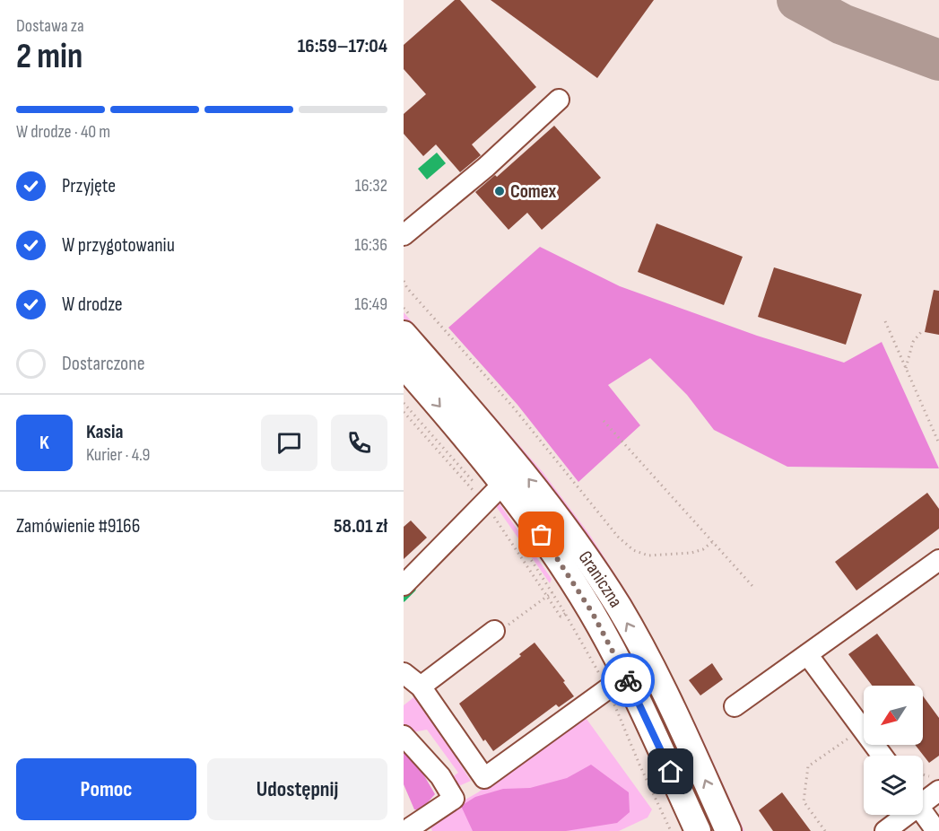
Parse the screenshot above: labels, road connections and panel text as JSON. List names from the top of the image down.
{
  "streets": {
    "main road": ["Graniczna"]
  },
  "places": ["Comex"],
  "north": "bottom left",
  "page": {
    "heading": ["2 min", "Dostawa za", "16:59–17:04"],
    "panel": [
      "Kasia",
      "Kurier · 4.9",
      "Zamówienie #9166",
      "58.01 zł"
    ],
    "bar": "W drodze · 40 m",
    "list": [
      ["Przyjęte", "16:32"],
      ["W przygotowaniu", "16:36"],
      ["W drodze", "16:49"],
      "Dostarczone"
    ],
    "round": "K",
    "buttons": ["Pomoc", "Udostępnij"]
  }
}
